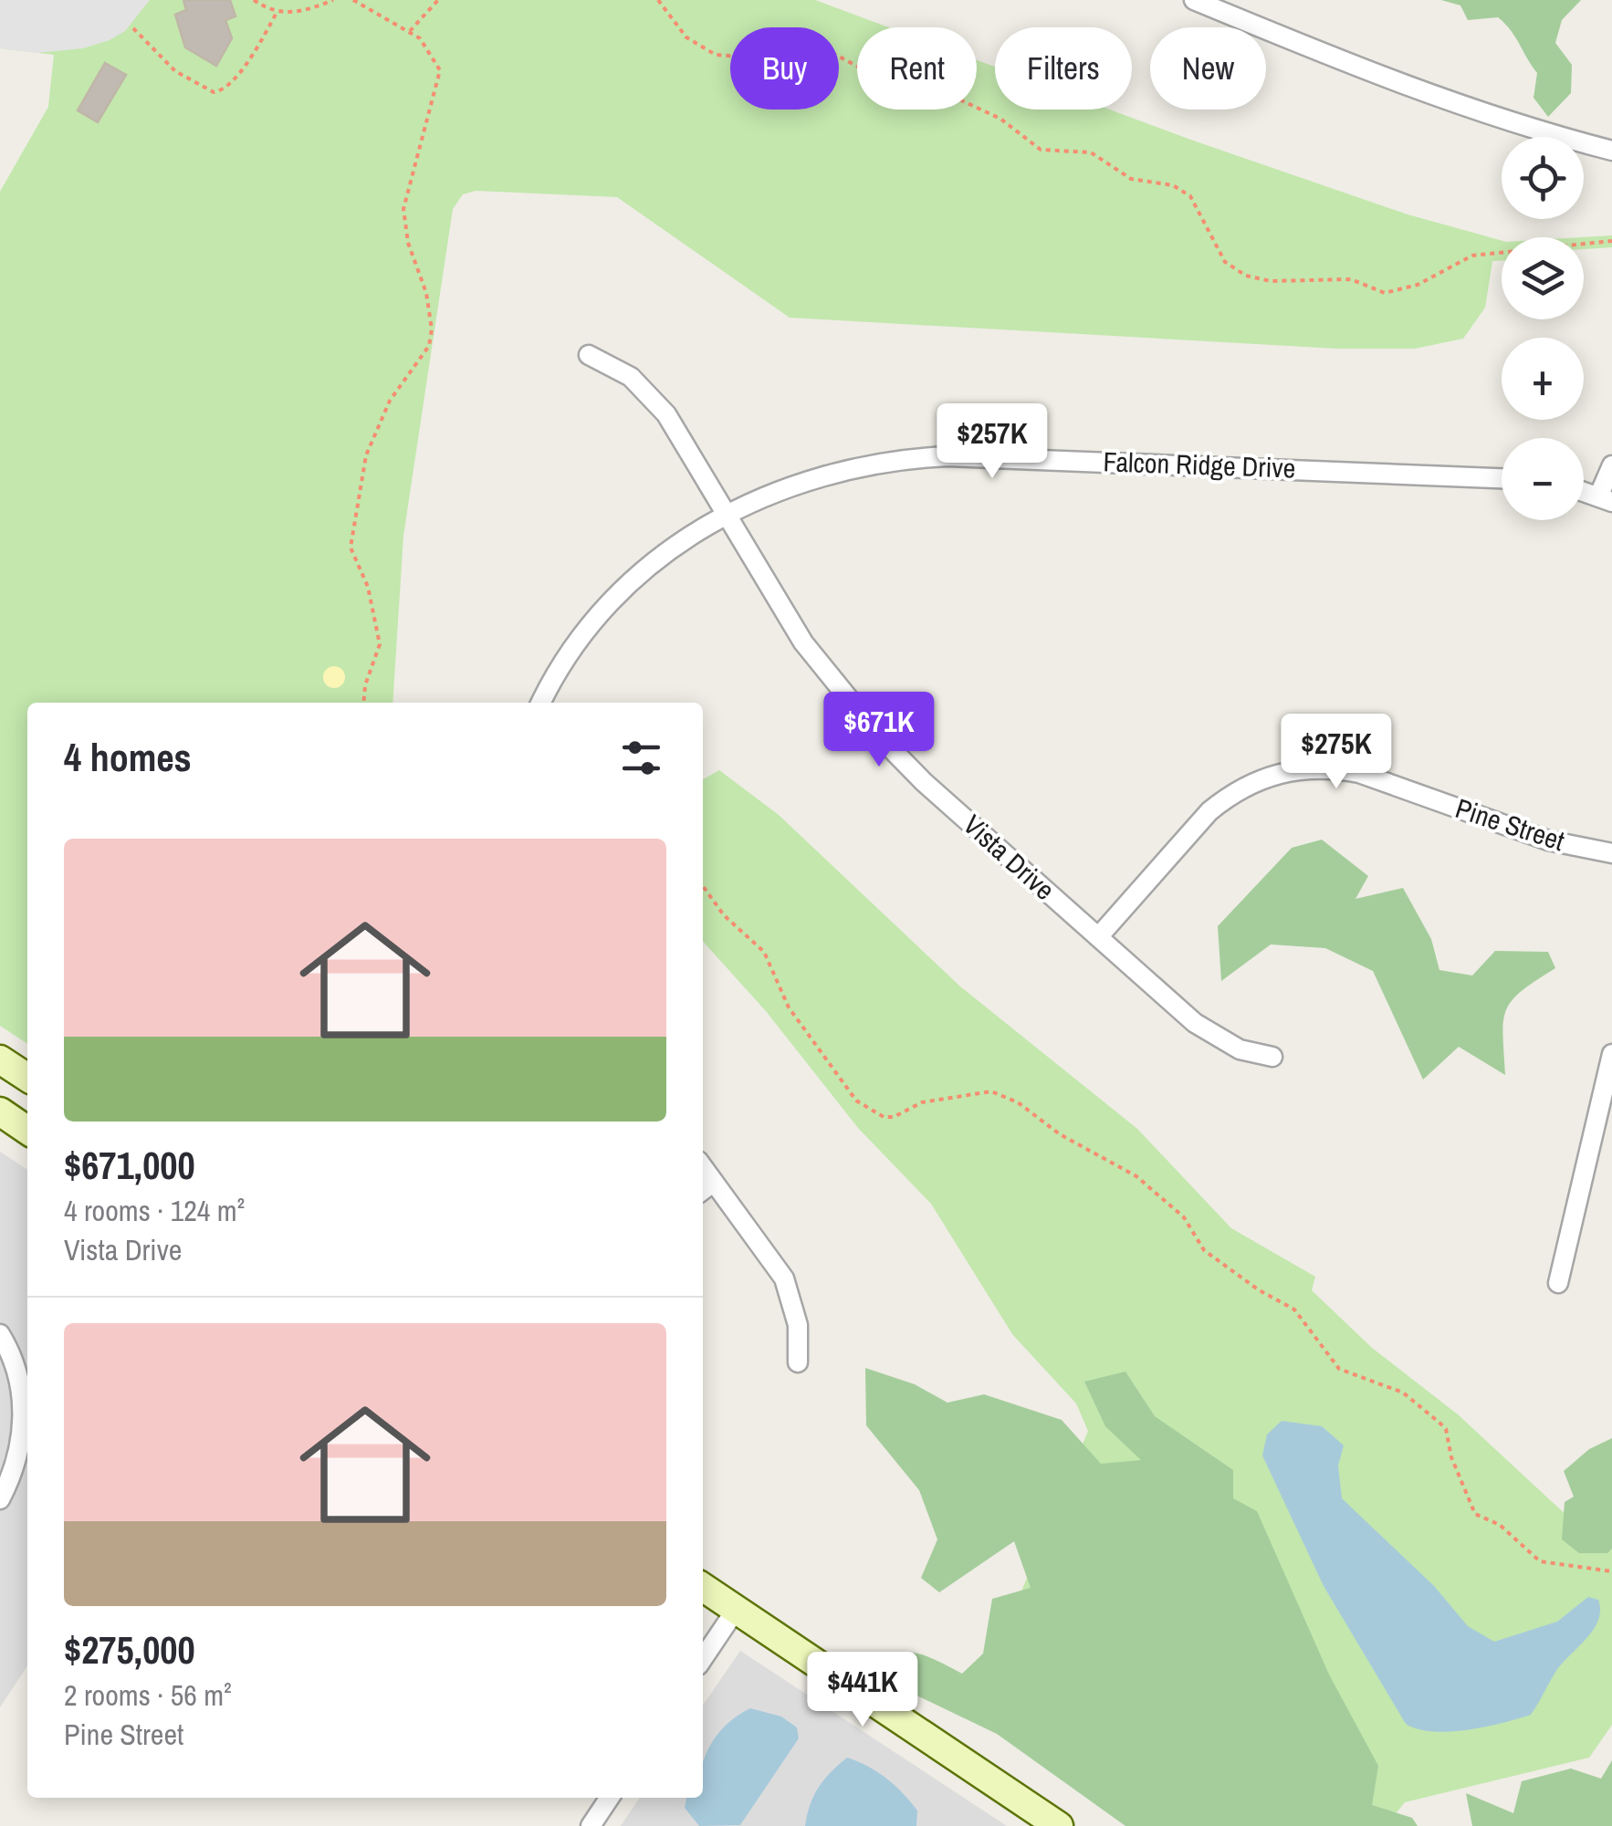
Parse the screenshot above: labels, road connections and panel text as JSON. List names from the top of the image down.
{
  "streets": {
    "street": ["Falcon Ridge Drive", "Pine Street", "Vista Drive"]
  },
  "crossings": [
    ["Falcon Ridge Drive", "Vista Drive"],
    ["Pine Street", "Vista Drive"]
  ],
  "page": {
    "chip": [
      "Buy",
      "Rent",
      "Filters",
      "New"
    ],
    "map_buttons": ["+", "−"],
    "price": [
      "$257K",
      "$671K",
      "$275K",
      "$441K"
    ],
    "heading": "4 homes",
    "list": [
      {
        "name": "$671,000",
        "note": "4 rooms · 124 m² · Vista Drive"
      },
      {
        "name": "$275,000",
        "note": "2 rooms · 56 m² · Pine Street"
      }
    ]
  }
}
